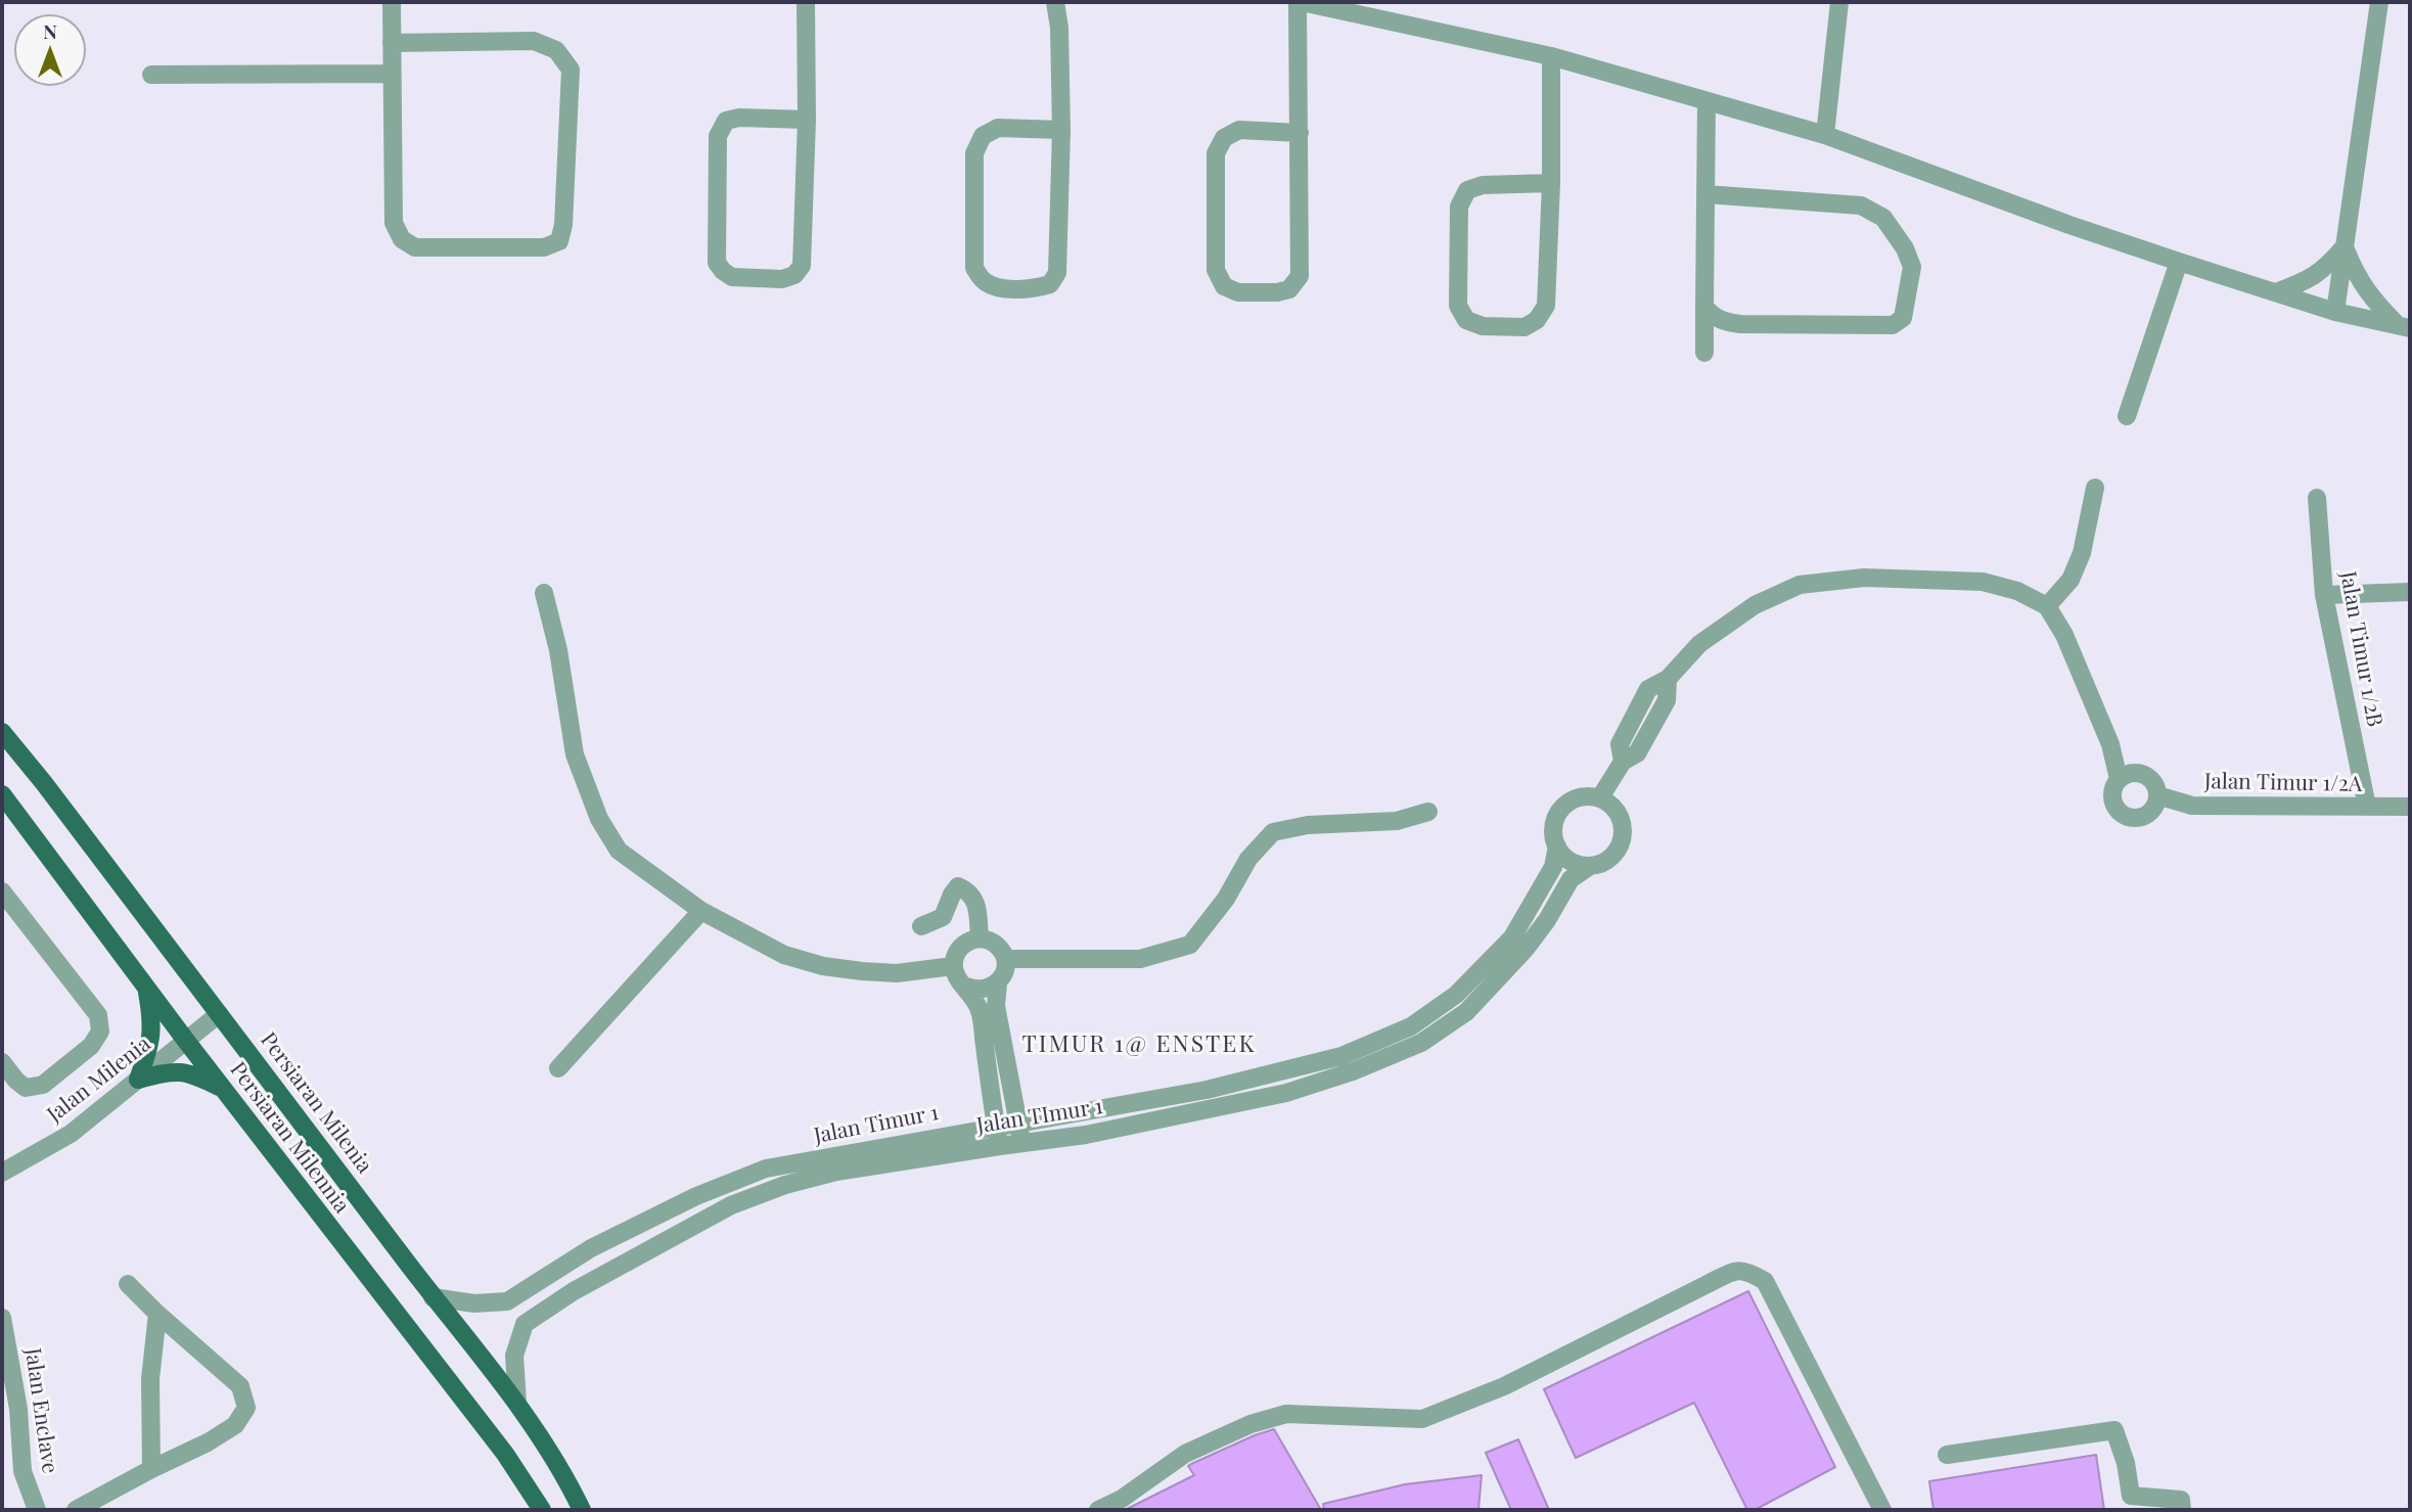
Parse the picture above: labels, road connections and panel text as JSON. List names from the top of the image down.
{
  "streets": {
    "main road": ["Persiaran Milenia", "Persiaran Milennia"],
    "street": [
      "Jalan Timur 1/2B",
      "Jalan Timur 1/2A",
      "Jalan Milenia",
      "Jalan TImur 1",
      "Jalan Timur 1",
      "Jalan Enclave"
    ]
  },
  "crossings": [
    ["Jalan Timur 1/2B", "Jalan Timur 1/2A"],
    ["Jalan Milenia", "Persiaran Milenia"],
    ["Jalan Milenia", "Persiaran Milennia"],
    ["Persiaran Milenia", "Jalan TImur 1"],
    ["Persiaran Milenia", "Jalan Timur 1"],
    ["Jalan TImur 1", "Jalan Timur 1"]
  ],
  "districts": ["TIMUR 1@ ENSTEK"],
  "north": "top"
}
